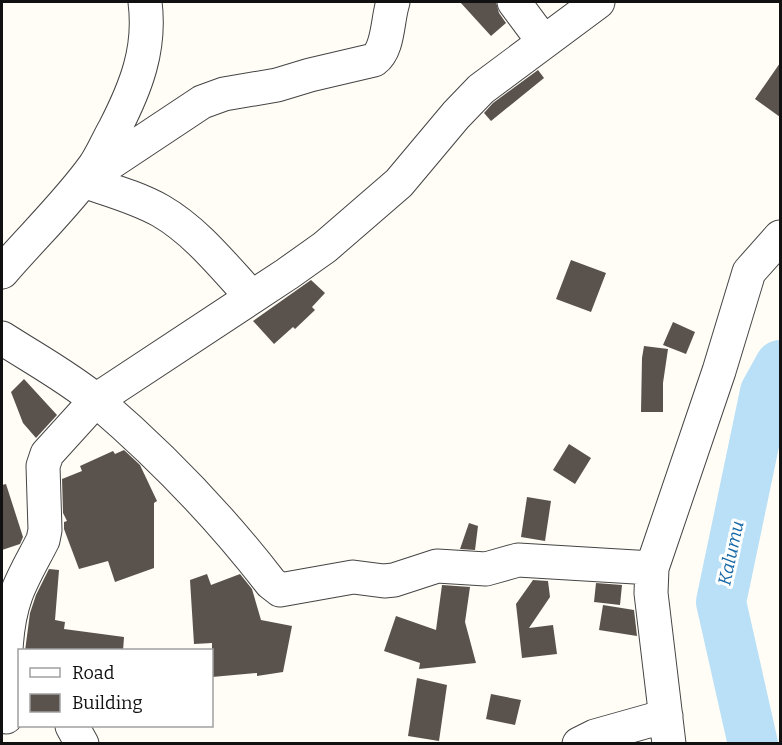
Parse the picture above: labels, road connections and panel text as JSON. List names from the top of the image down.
{
  "water": ["Kalumu"],
  "legend": ["Road", "Building"]
}
